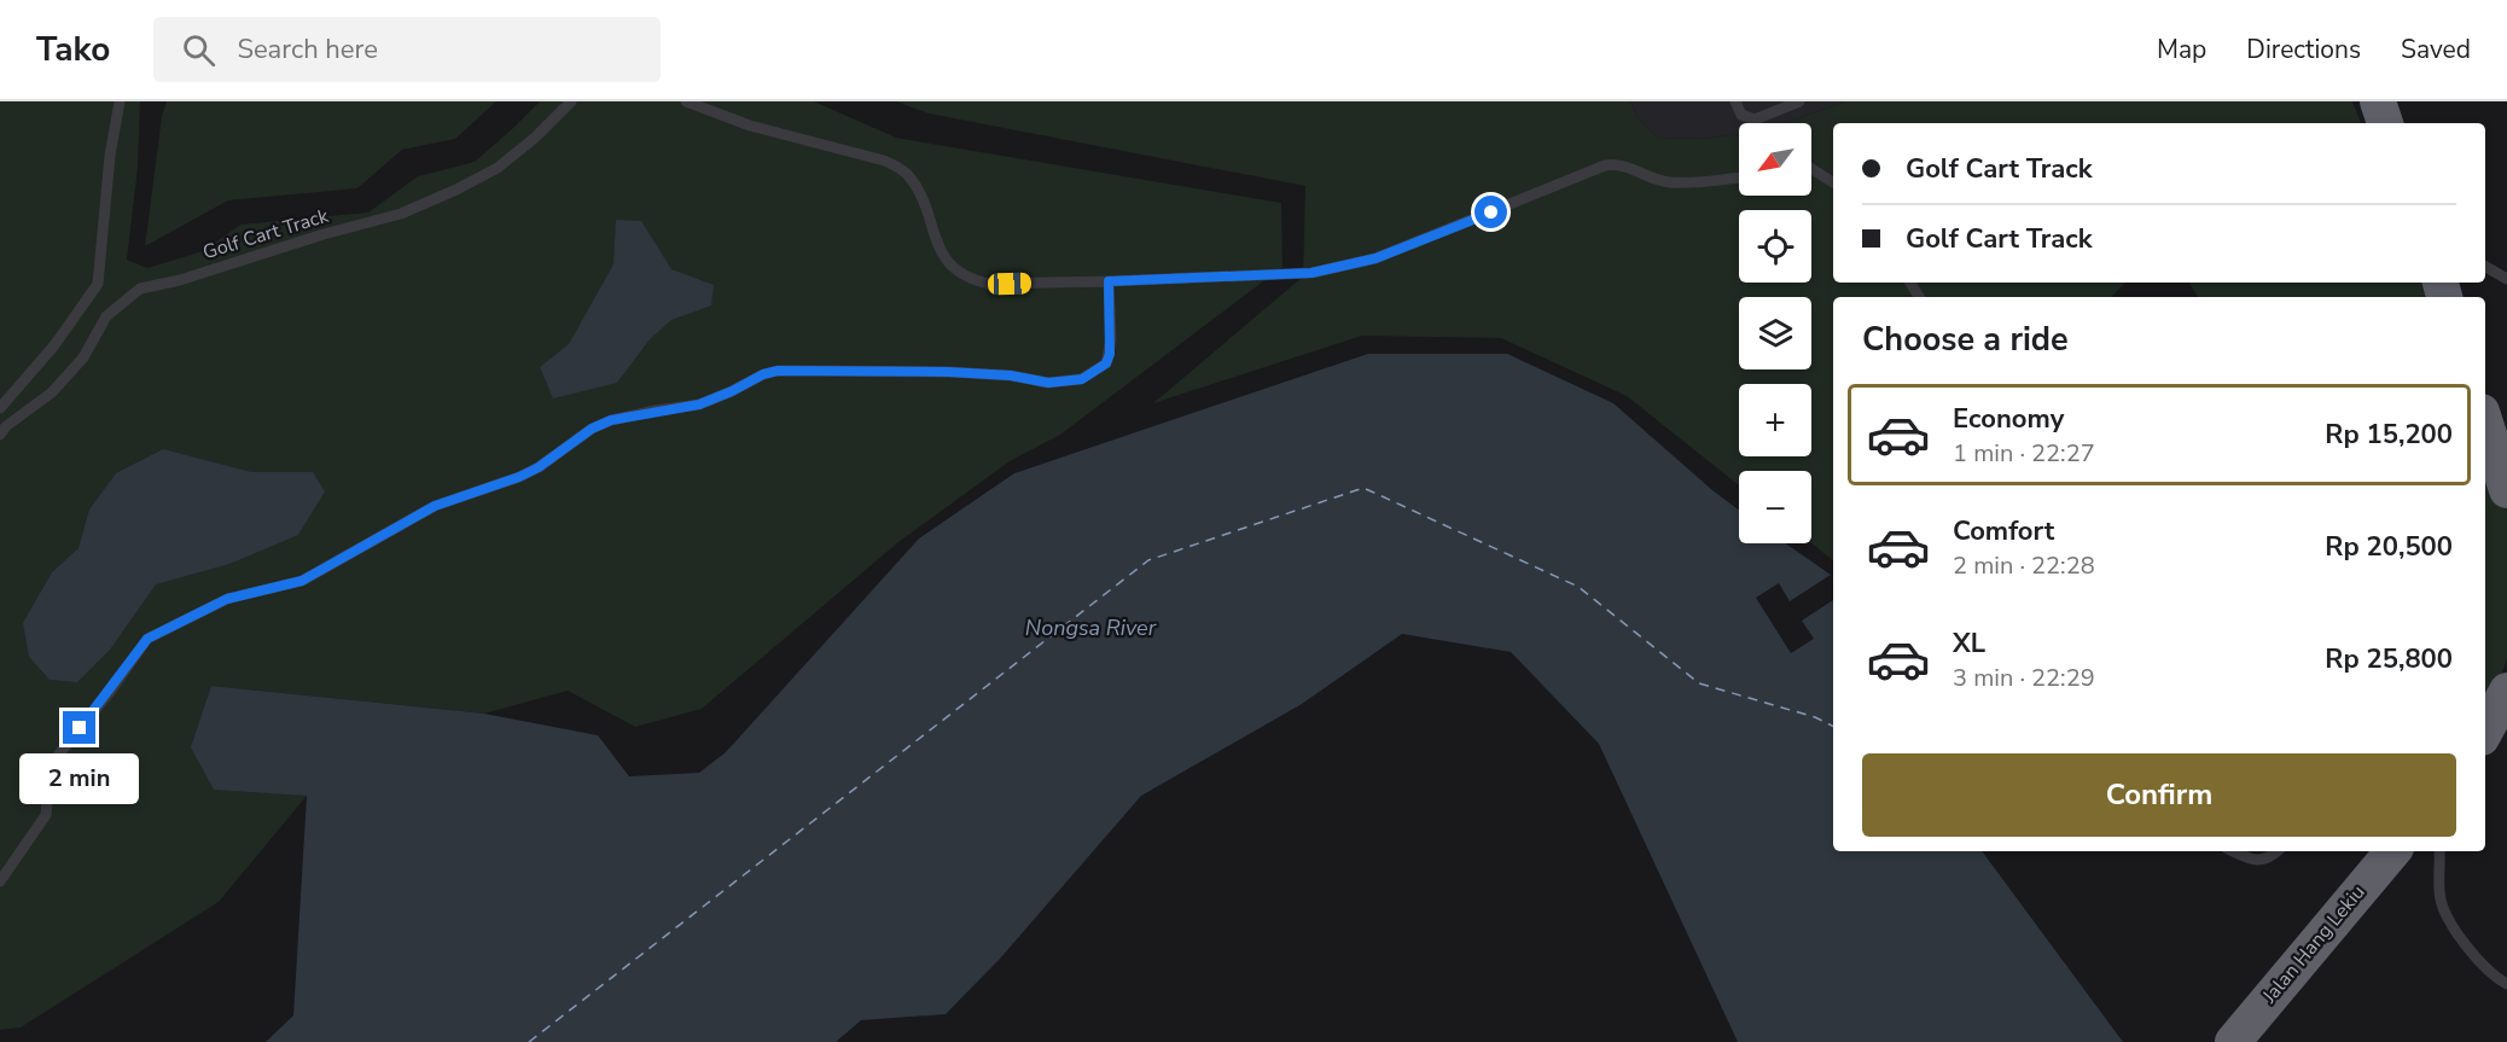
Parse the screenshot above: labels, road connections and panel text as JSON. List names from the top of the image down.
{
  "streets": {
    "highway": ["Jalan Hang Lekiu"],
    "lane": ["Golf Cart Track"]
  },
  "water": ["Nongsa River"],
  "north": "bottom left",
  "page": {
    "header": "Tako",
    "search": "Search here",
    "nav": ["Map", "Directions", "Saved"],
    "map_buttons": ["+", "−"],
    "banner": ["Golf Cart Track", "Golf Cart Track"],
    "heading": "Choose a ride",
    "list": [
      {
        "name": "Economy",
        "note": "1 min · 22:27",
        "value": "Rp 15,200"
      },
      {
        "name": "Comfort",
        "note": "2 min · 22:28",
        "value": "Rp 20,500"
      },
      {
        "name": "XL",
        "note": "3 min · 22:29",
        "value": "Rp 25,800"
      }
    ],
    "buttons": "Confirm",
    "bubble": "2 min"
  }
}
